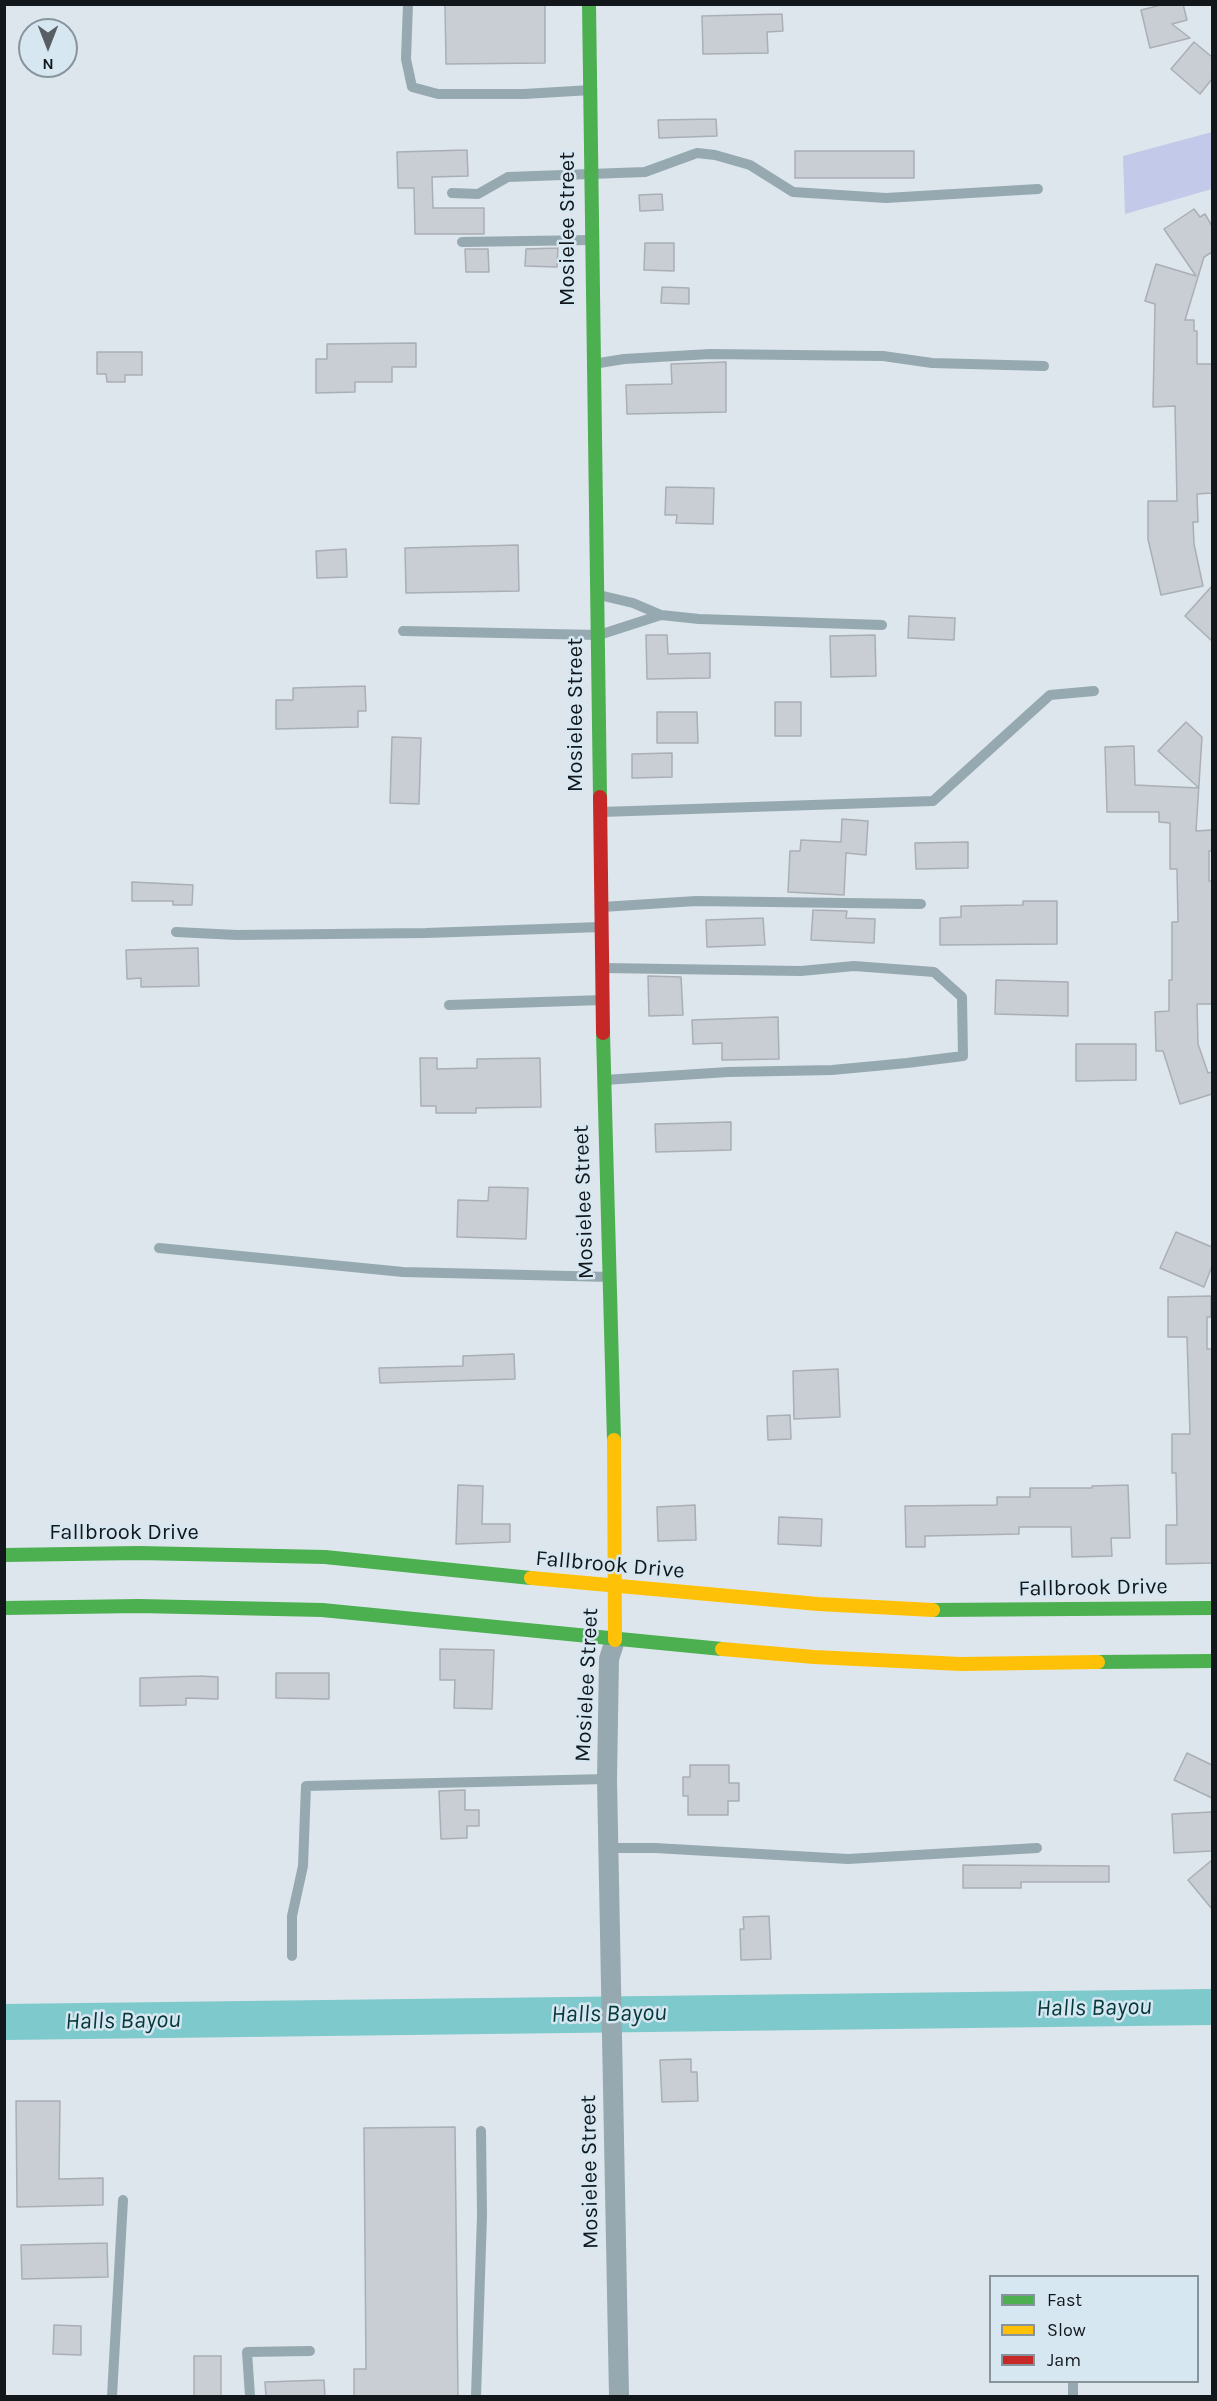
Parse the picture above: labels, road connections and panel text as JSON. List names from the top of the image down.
{
  "streets": {
    "main road": ["Mosielee Street", "Fallbrook Drive"]
  },
  "crossings": [
    ["Mosielee Street", "Fallbrook Drive"]
  ],
  "water": ["Halls Bayou"],
  "legend": ["Fast", "Slow", "Jam"],
  "north": "bottom"
}
